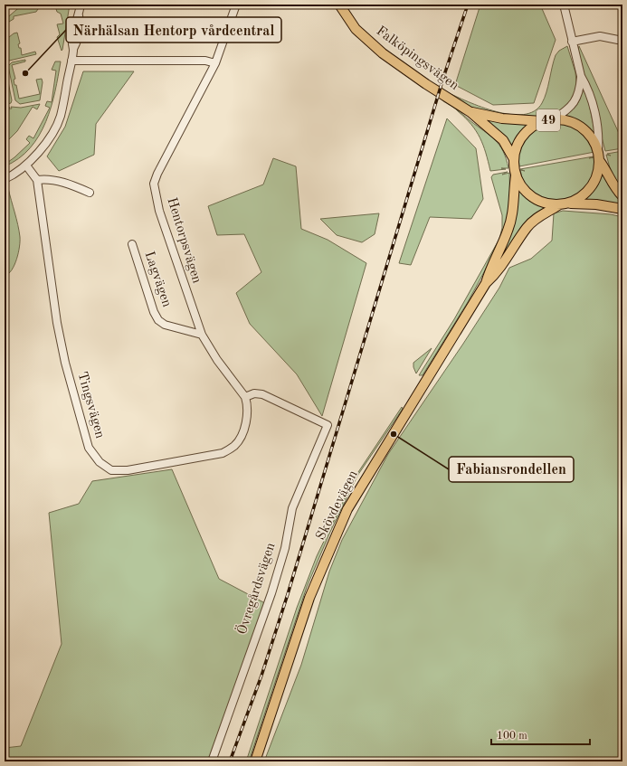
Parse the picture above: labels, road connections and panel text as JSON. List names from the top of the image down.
{
  "streets": {
    "main road": ["Falköpingsvägen", "49", "Skövdevägen"],
    "street": [
      "Hentorpsvägen",
      "Lagvägen",
      "Tingsvägen",
      "Övregårdsvägen"
    ]
  },
  "crossings": [
    ["Falköpingsvägen", "49"],
    ["Hentorpsvägen", "Lagvägen"],
    ["Hentorpsvägen", "Tingsvägen"],
    ["Hentorpsvägen", "Övregårdsvägen"],
    ["Tingsvägen", "Övregårdsvägen"]
  ],
  "places": ["Närhälsan Hentorp vårdcentral", "Fabiansrondellen"],
  "scale_bar": "100 m"
}
